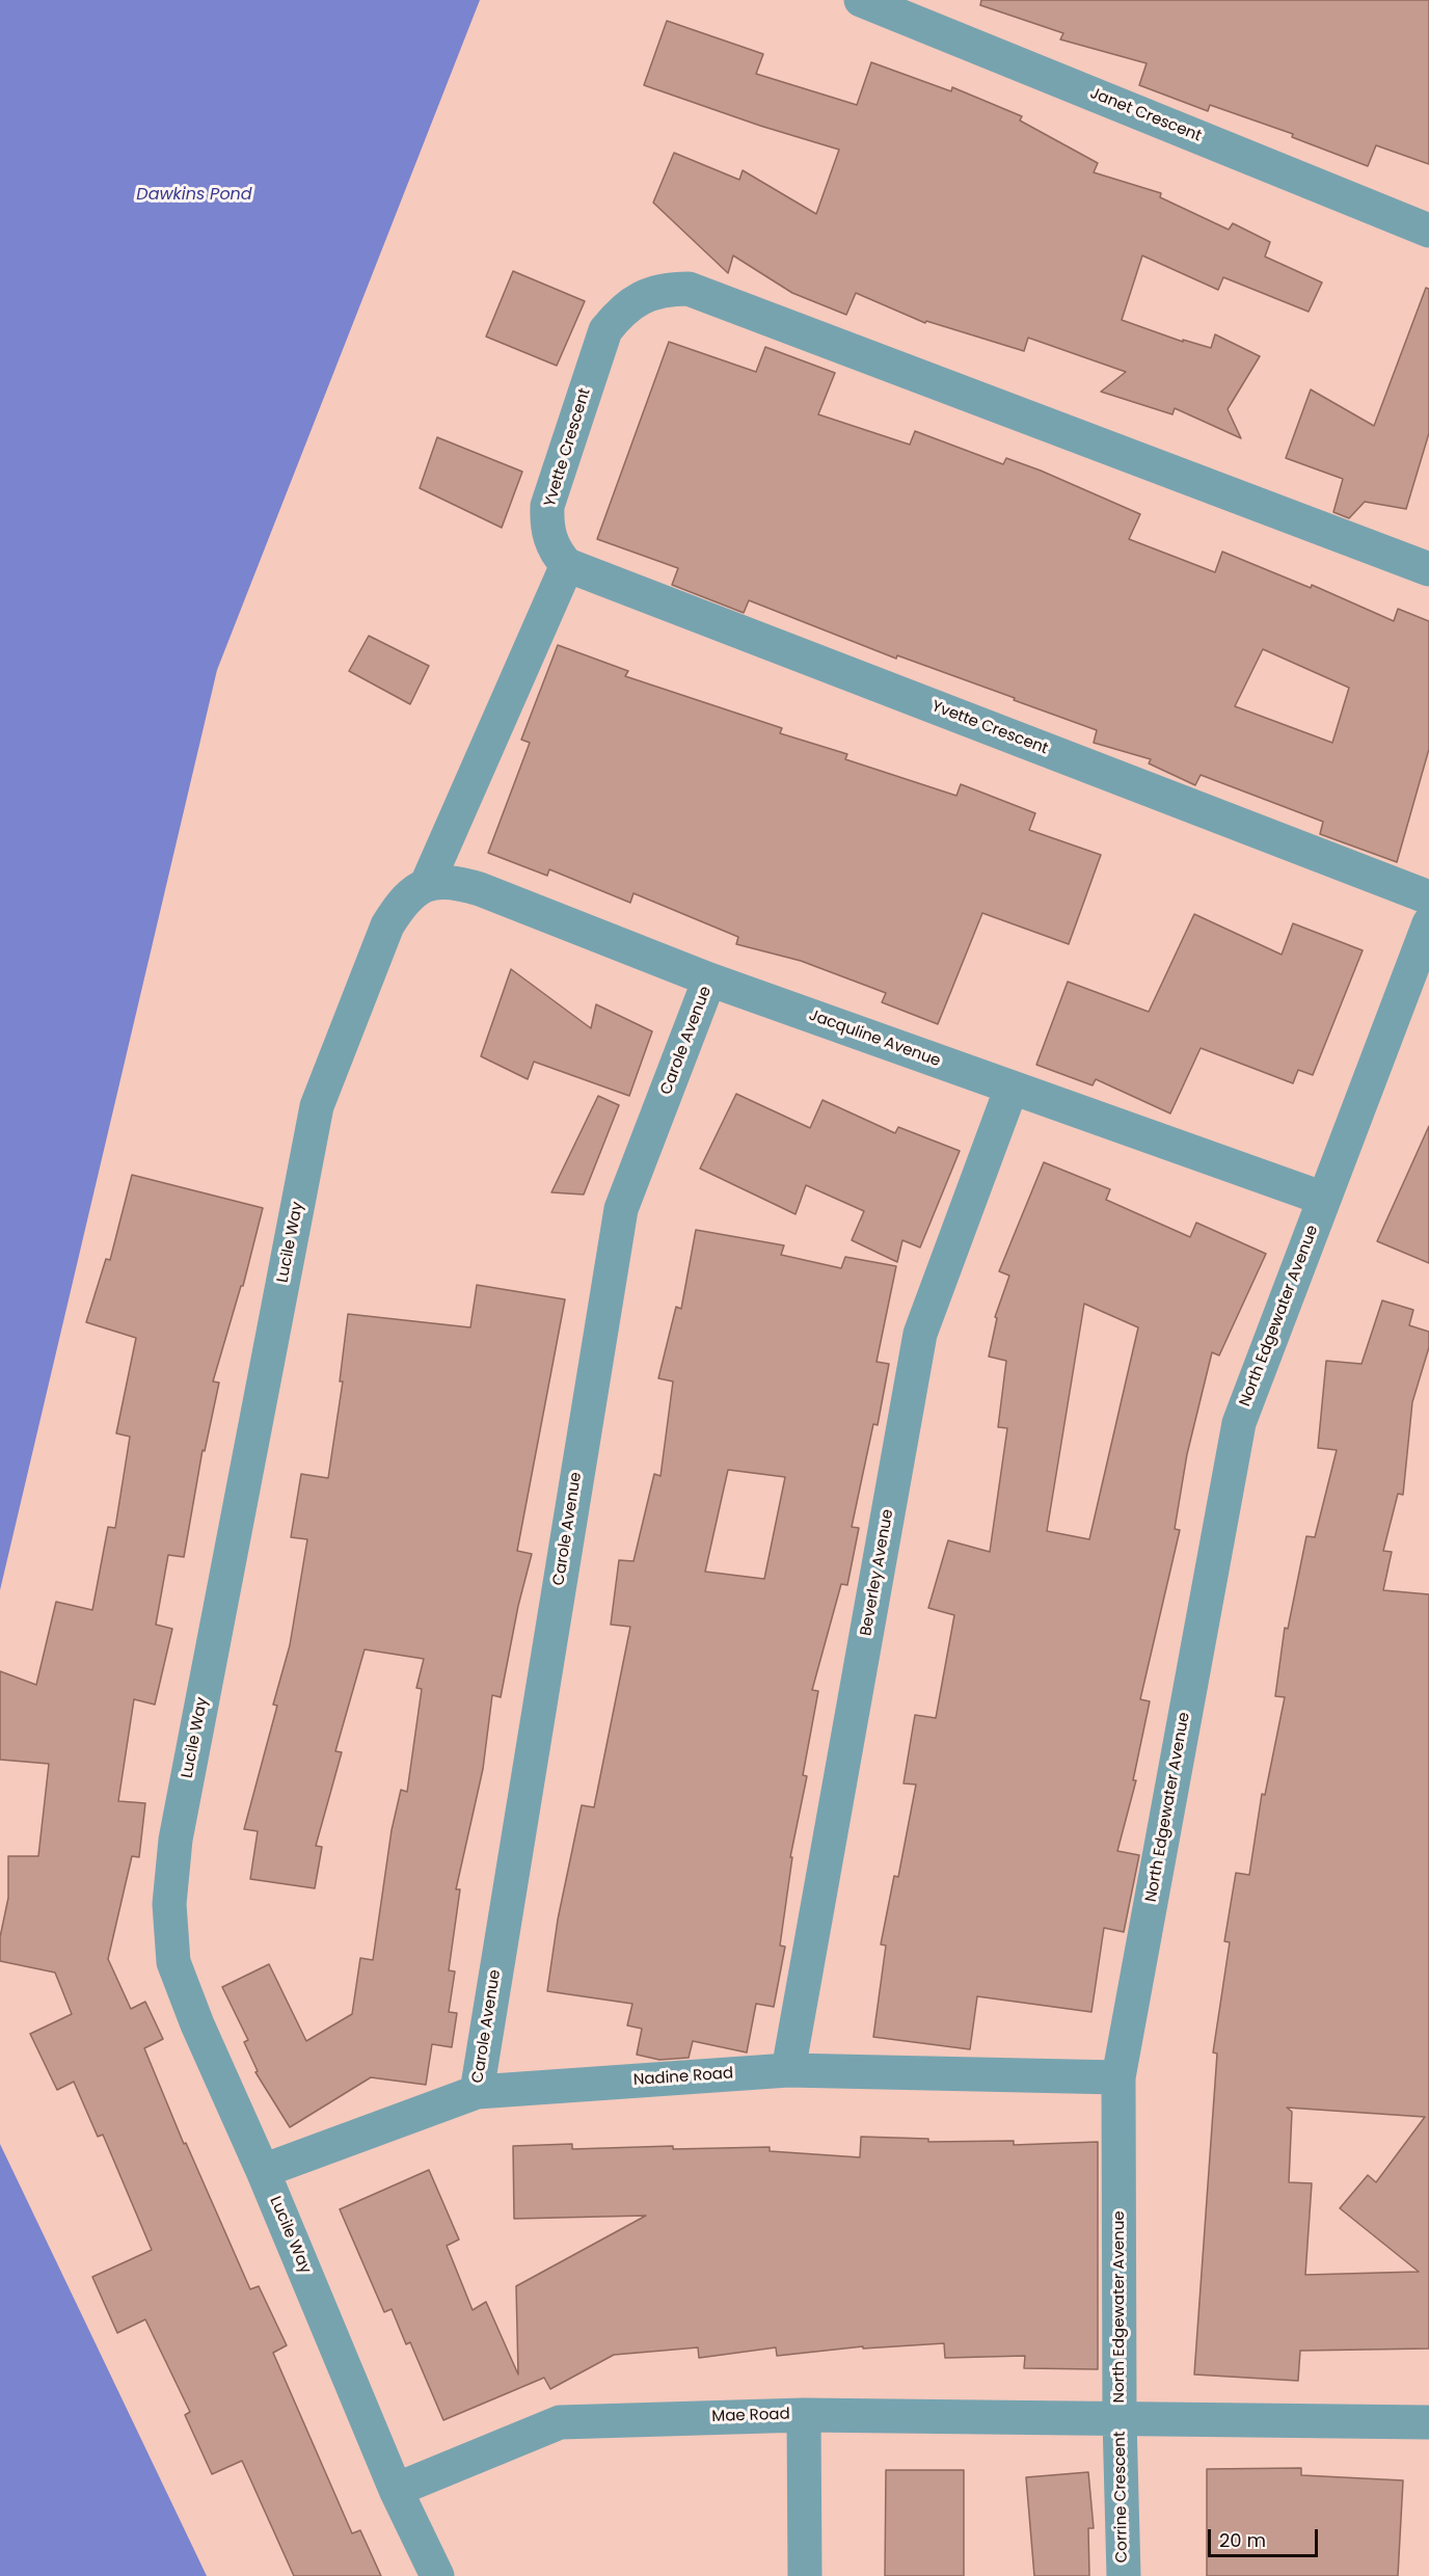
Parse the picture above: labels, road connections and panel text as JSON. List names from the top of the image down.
{
  "streets": {
    "street": [
      "Janet Crescent",
      "Yvette Crescent",
      "Jacquline Avenue",
      "Carole Avenue",
      "Lucile Way",
      "North Edgewater Avenue",
      "Beverley Avenue",
      "Nadine Road",
      "Mae Road",
      "Corrine Crescent"
    ]
  },
  "crossings": [
    ["Jacquline Avenue", "Carole Avenue"],
    ["Jacquline Avenue", "Lucile Way"],
    ["Jacquline Avenue", "North Edgewater Avenue"],
    ["Jacquline Avenue", "Beverley Avenue"],
    ["Carole Avenue", "Nadine Road"],
    ["Lucile Way", "Nadine Road"],
    ["Lucile Way", "Mae Road"],
    ["North Edgewater Avenue", "Nadine Road"],
    ["North Edgewater Avenue", "Mae Road"],
    ["North Edgewater Avenue", "Corrine Crescent"],
    ["Beverley Avenue", "Nadine Road"],
    ["Mae Road", "Corrine Crescent"]
  ],
  "water": ["Dawkins Pond"],
  "scale_bar": "20 m"
}
